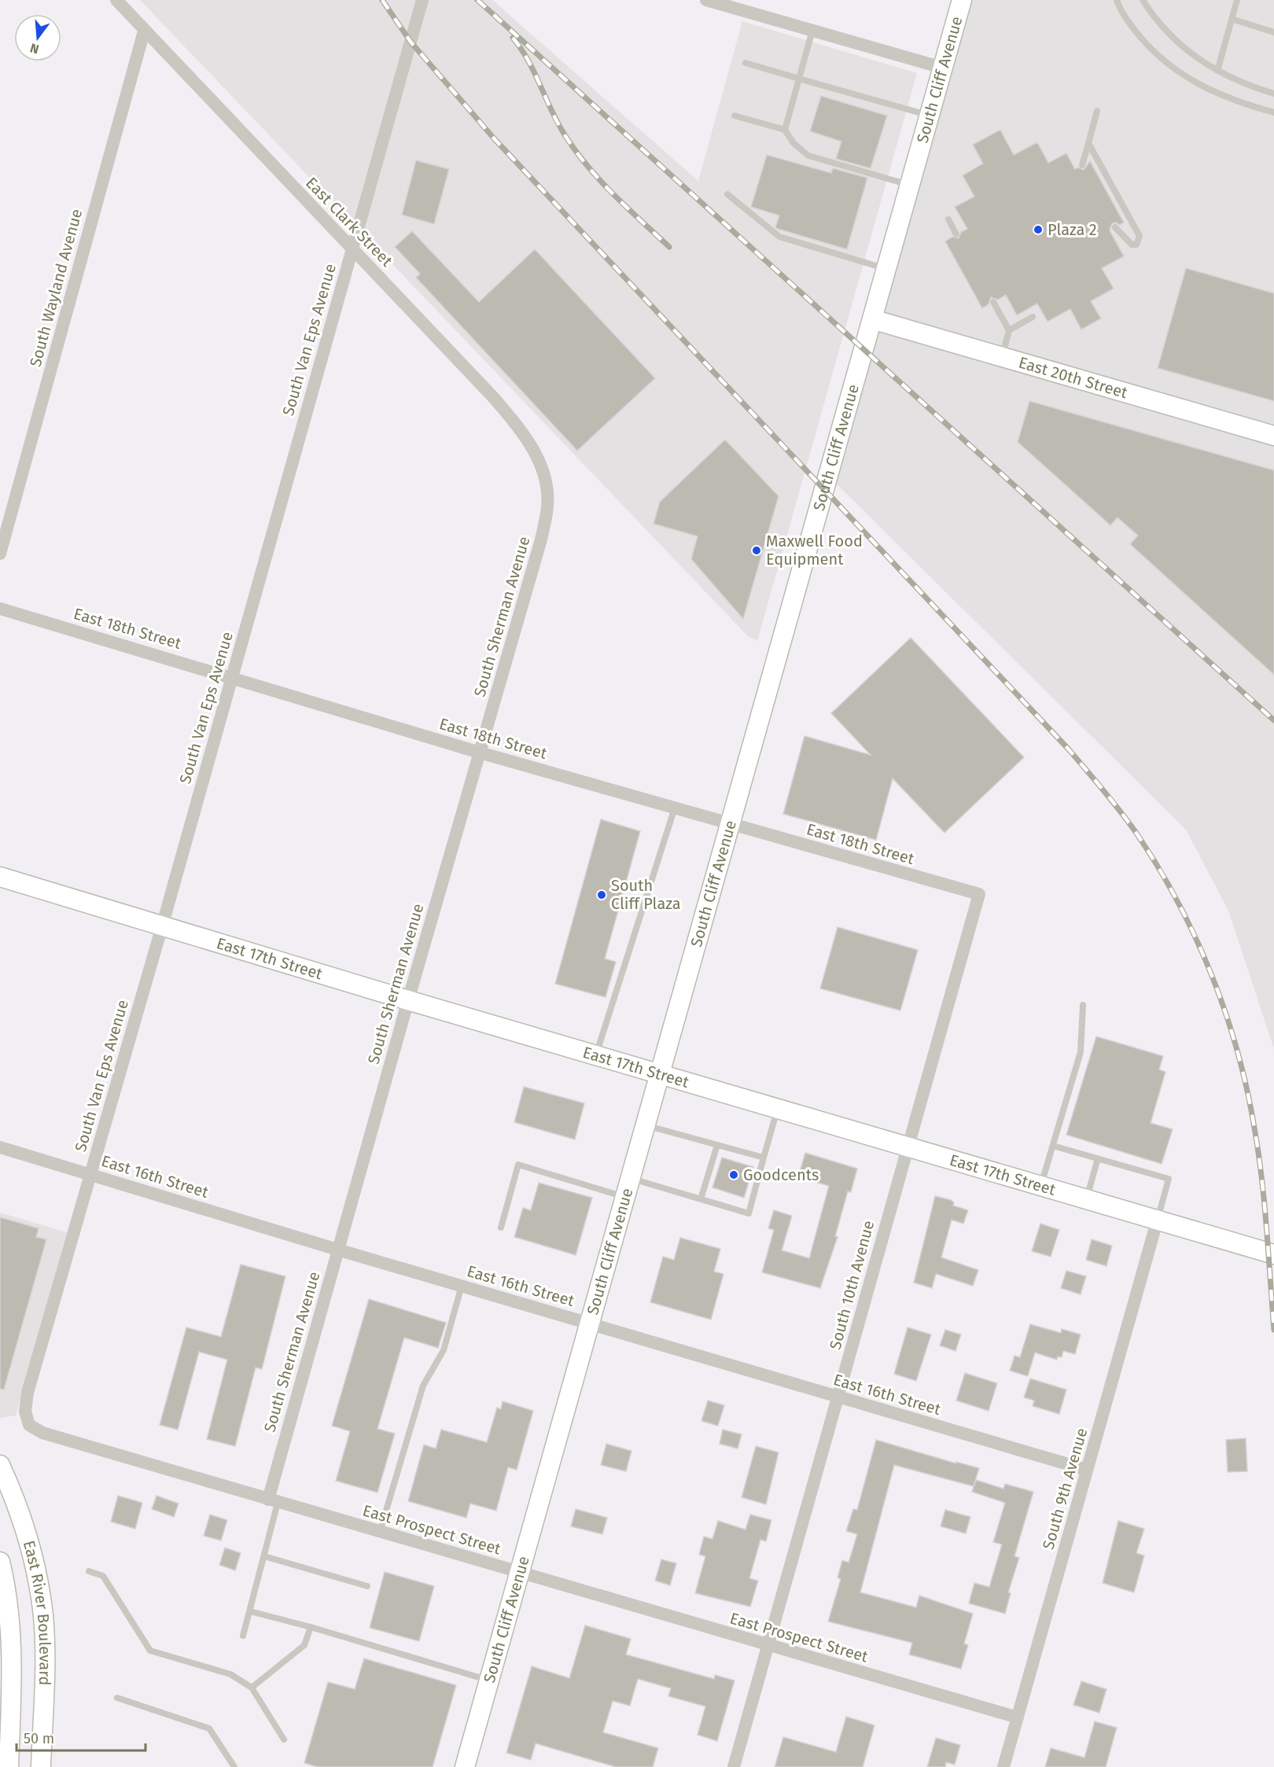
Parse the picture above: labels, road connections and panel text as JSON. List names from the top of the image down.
{
  "streets": {
    "main road": [
      "South Cliff Avenue",
      "East 20th Street",
      "East 17th Street",
      "East River Boulevard"
    ],
    "street": [
      "East Clark Street",
      "South Wayland Avenue",
      "South Van Eps Avenue",
      "South Sherman Avenue",
      "East 18th Street",
      "East 16th Street",
      "South 10th Avenue",
      "South 9th Avenue",
      "East Prospect Street"
    ]
  },
  "crossings": [
    ["South Cliff Avenue", "East 20th Street"],
    ["South Cliff Avenue", "East 18th Street"],
    ["South Cliff Avenue", "East 17th Street"],
    ["South Cliff Avenue", "East 16th Street"],
    ["South Cliff Avenue", "East Prospect Street"],
    ["East Clark Street", "South Wayland Avenue"],
    ["East Clark Street", "South Van Eps Avenue"],
    ["East Clark Street", "South Sherman Avenue"],
    ["South Van Eps Avenue", "East 18th Street"],
    ["South Van Eps Avenue", "East 17th Street"],
    ["South Van Eps Avenue", "East 16th Street"],
    ["South Van Eps Avenue", "East Prospect Street"],
    ["South Sherman Avenue", "East 18th Street"],
    ["South Sherman Avenue", "East 17th Street"],
    ["South Sherman Avenue", "East 16th Street"],
    ["South Sherman Avenue", "East Prospect Street"],
    ["East 18th Street", "South 10th Avenue"],
    ["East 17th Street", "South 10th Avenue"],
    ["East 17th Street", "South 9th Avenue"],
    ["East 16th Street", "South 10th Avenue"],
    ["East 16th Street", "South 9th Avenue"],
    ["South 10th Avenue", "East Prospect Street"],
    ["South 9th Avenue", "East Prospect Street"]
  ],
  "places": [
    "Plaza 2",
    "Maxwell Food Equipment",
    "South Cliff Plaza",
    "Goodcents"
  ],
  "scale_bar": "50 m",
  "north": "bottom"
}
